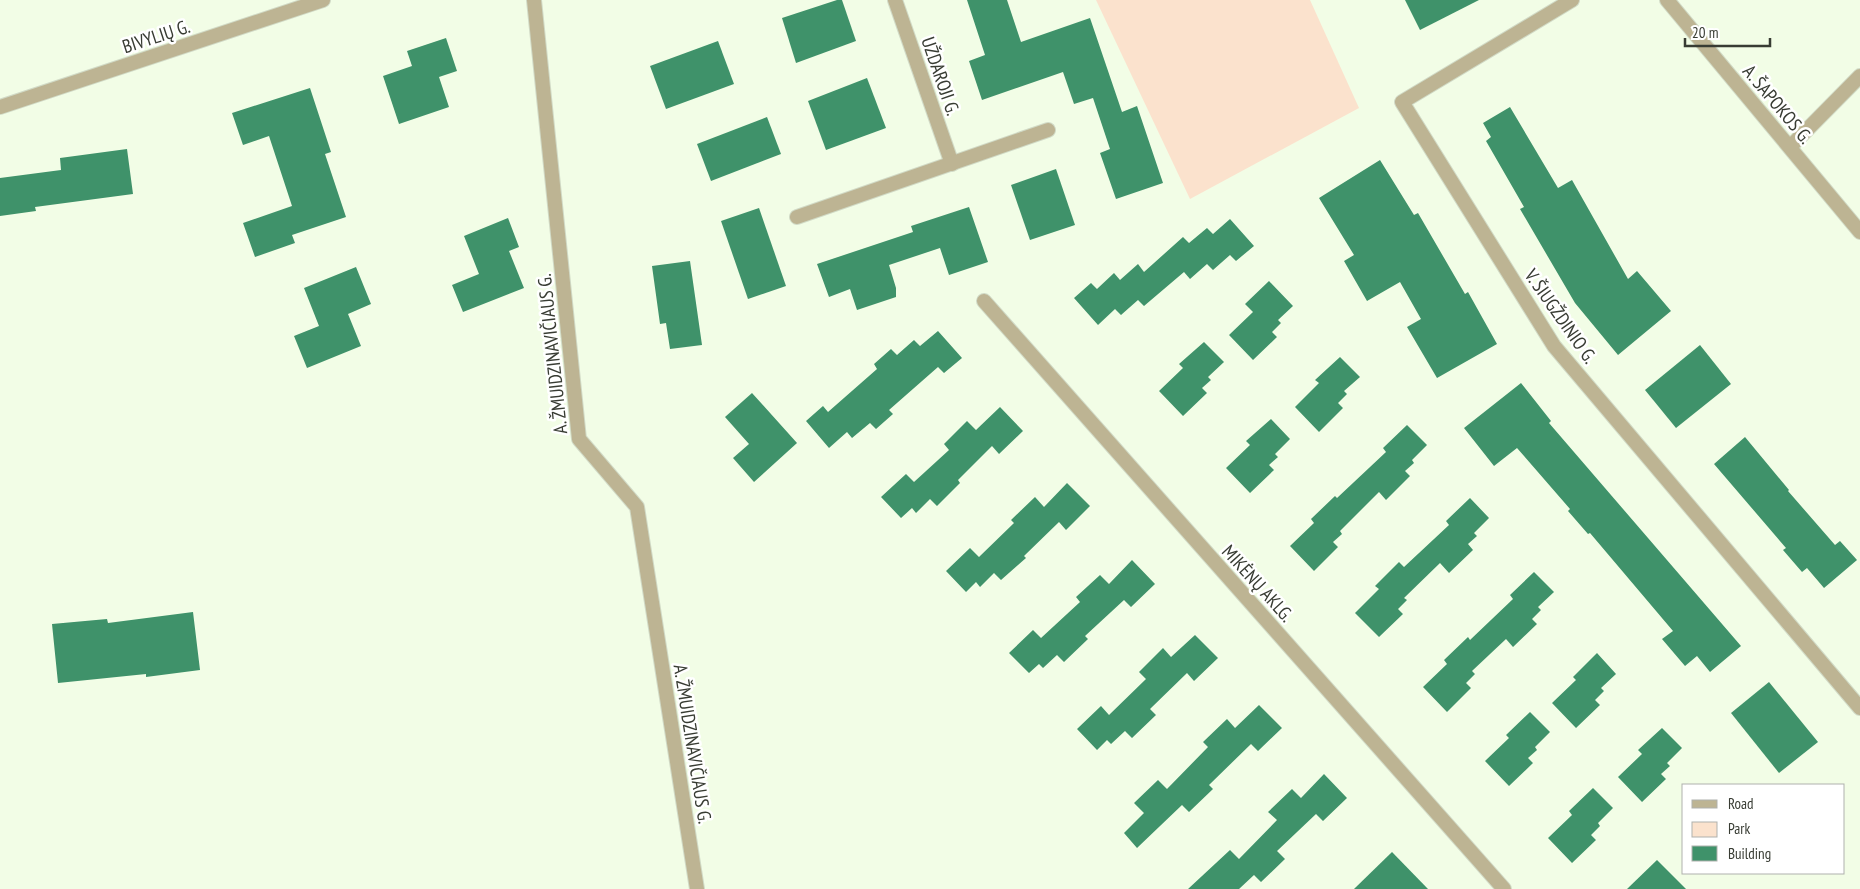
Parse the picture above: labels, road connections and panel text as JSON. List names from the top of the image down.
{
  "streets": {
    "street": [
      "BIVYLIŲ G.",
      "UŽDAROJI G.",
      "A. ŠAPOKOS G.",
      "V. ŠIUGŽDINIO G.",
      "A. ŽMUIDZINAVIČIAUS G.",
      "MIKĖNŲ AKLG."
    ]
  },
  "legend": ["Road", "Park", "Building"],
  "scale_bar": "20 m"
}
